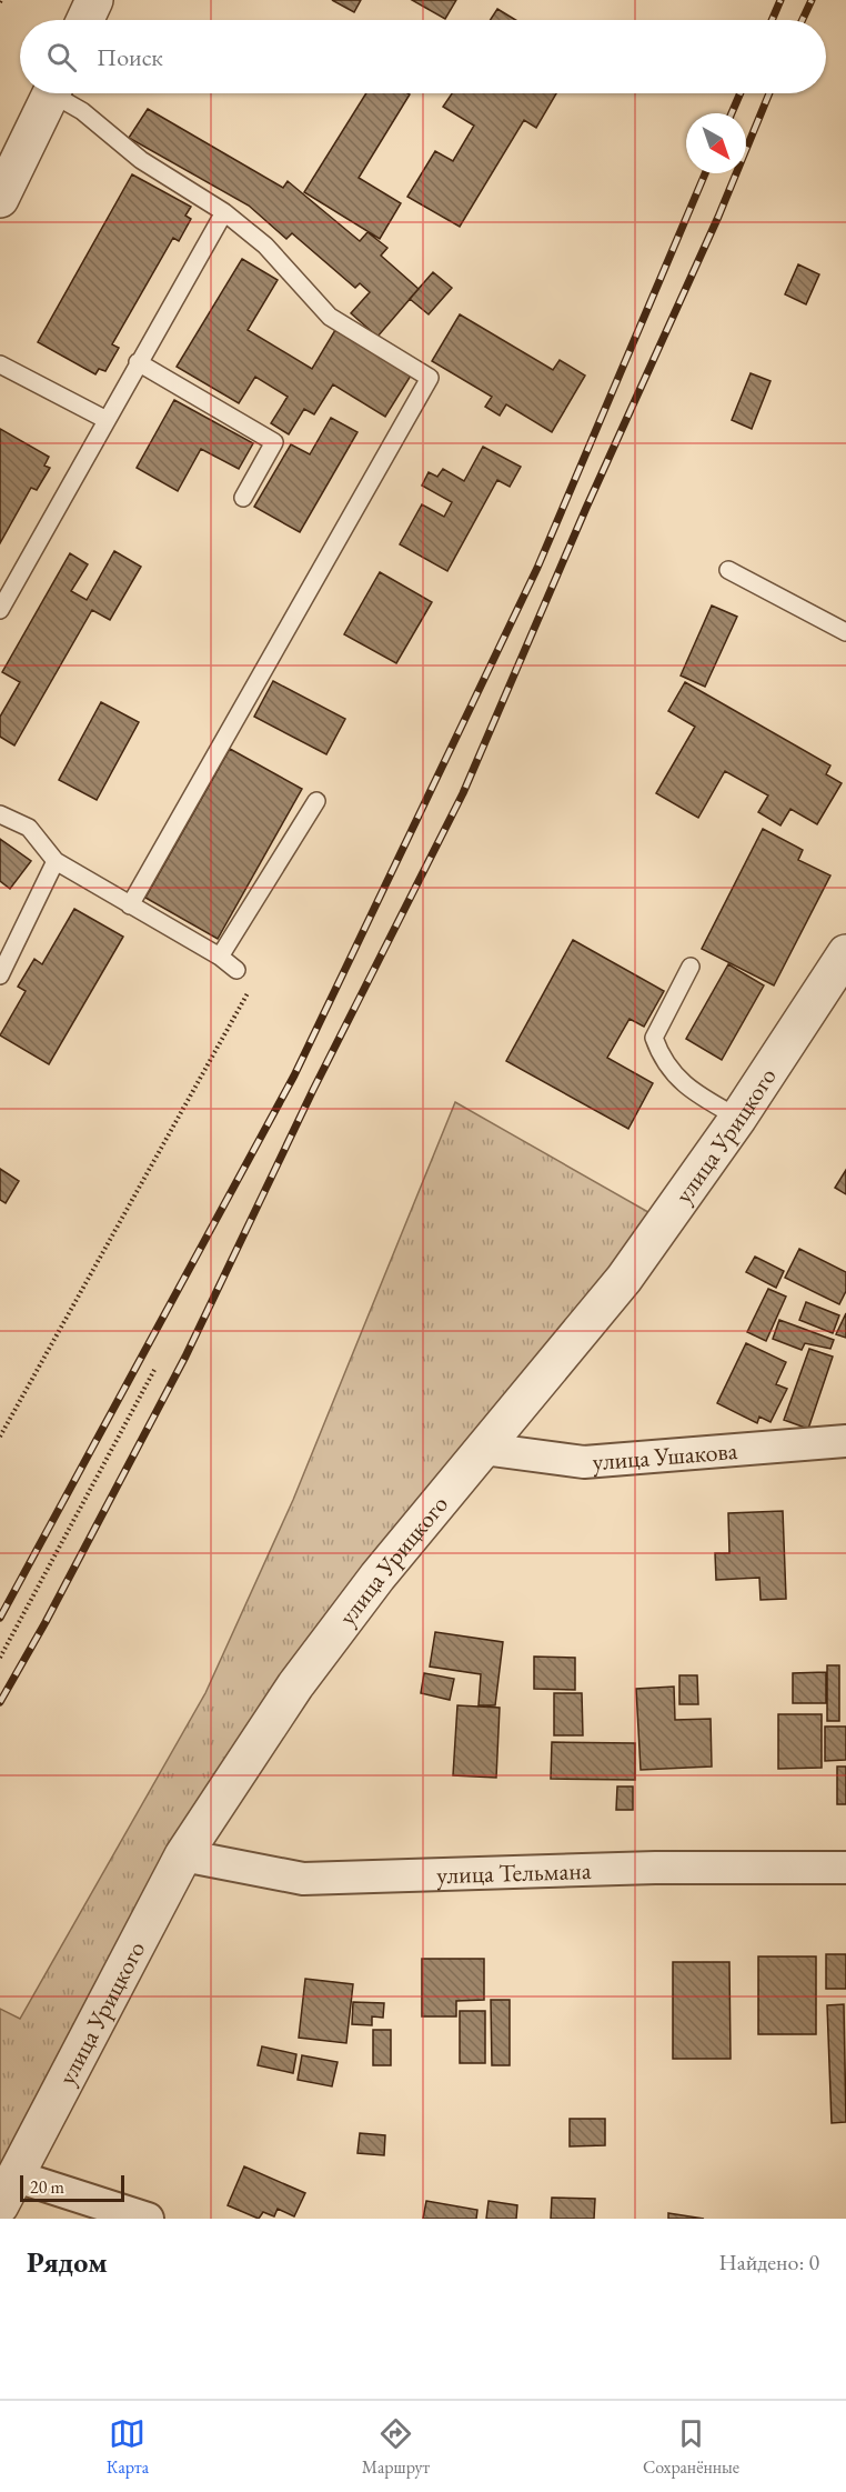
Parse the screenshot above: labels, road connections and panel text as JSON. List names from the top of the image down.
{
  "streets": {
    "street": ["улица Урицкого", "улица Ушакова", "улица Тельмана"]
  },
  "crossings": [
    ["улица Урицкого", "улица Ушакова"],
    ["улица Урицкого", "улица Тельмана"]
  ],
  "scale_bar": "20 m",
  "north": "bottom right",
  "page": {
    "search": "Поиск",
    "scale": "20 m",
    "heading": ["Рядом", "Найдено: 0"],
    "nav": ["Карта", "Маршрут", "Сохранённые"]
  }
}
